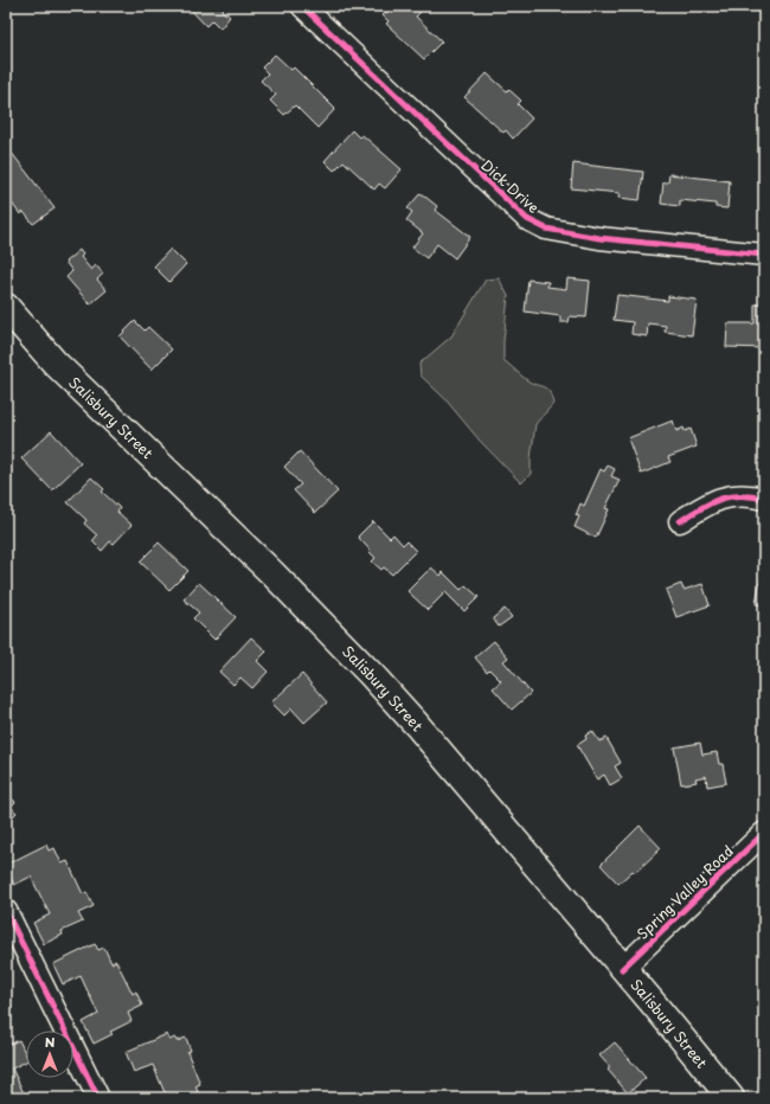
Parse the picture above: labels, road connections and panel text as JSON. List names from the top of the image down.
{
  "streets": {
    "main road": ["Salisbury Street"],
    "street": ["Dick Drive", "Spring Valley Road"]
  },
  "crossings": [
    ["Salisbury Street", "Spring Valley Road"]
  ],
  "north": "top"
}
